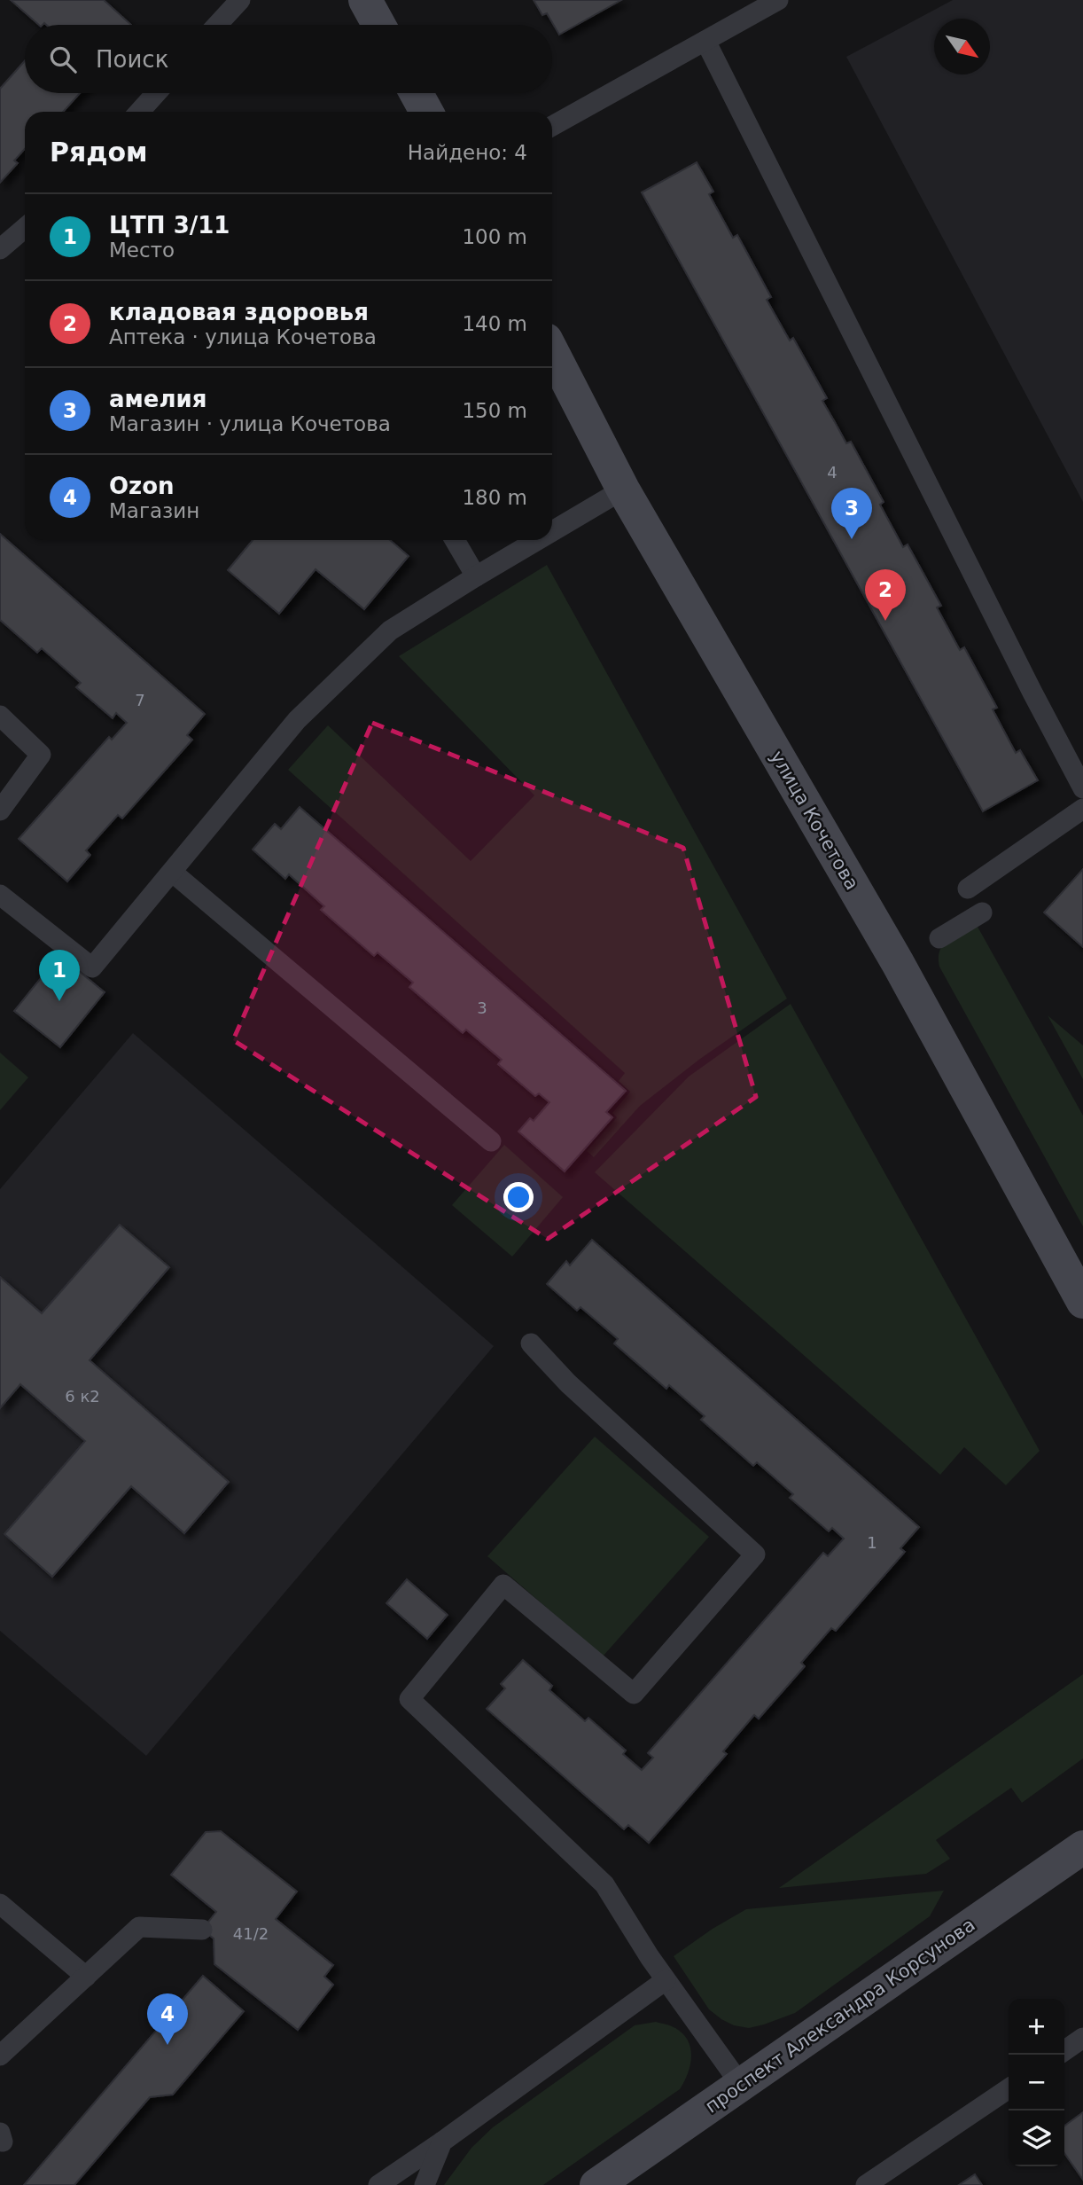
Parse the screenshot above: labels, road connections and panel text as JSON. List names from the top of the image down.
{
  "streets": {
    "main road": ["улица Кочетова", "проспект Александра Корсунова"]
  },
  "house_numbers": [
    "4",
    "7",
    "3",
    "6 к2",
    "1",
    "41/2"
  ],
  "north": "bottom right",
  "page": {
    "search": "Поиск",
    "heading": ["Рядом", "Найдено: 4"],
    "list": [
      {
        "mark": "1",
        "name": "ЦТП 3/11",
        "note": "Место",
        "value": "100 m"
      },
      {
        "mark": "2",
        "name": "кладовая здоровья",
        "note": "Аптека · улица Кочетова",
        "value": "140 m"
      },
      {
        "mark": "3",
        "name": "амелия",
        "note": "Магазин · улица Кочетова",
        "value": "150 m"
      },
      {
        "mark": "4",
        "name": "Ozon",
        "note": "Магазин",
        "value": "180 m"
      }
    ],
    "pins": [
      "3",
      "2",
      "1",
      "4"
    ],
    "map_buttons": ["+", "−"]
  }
}
